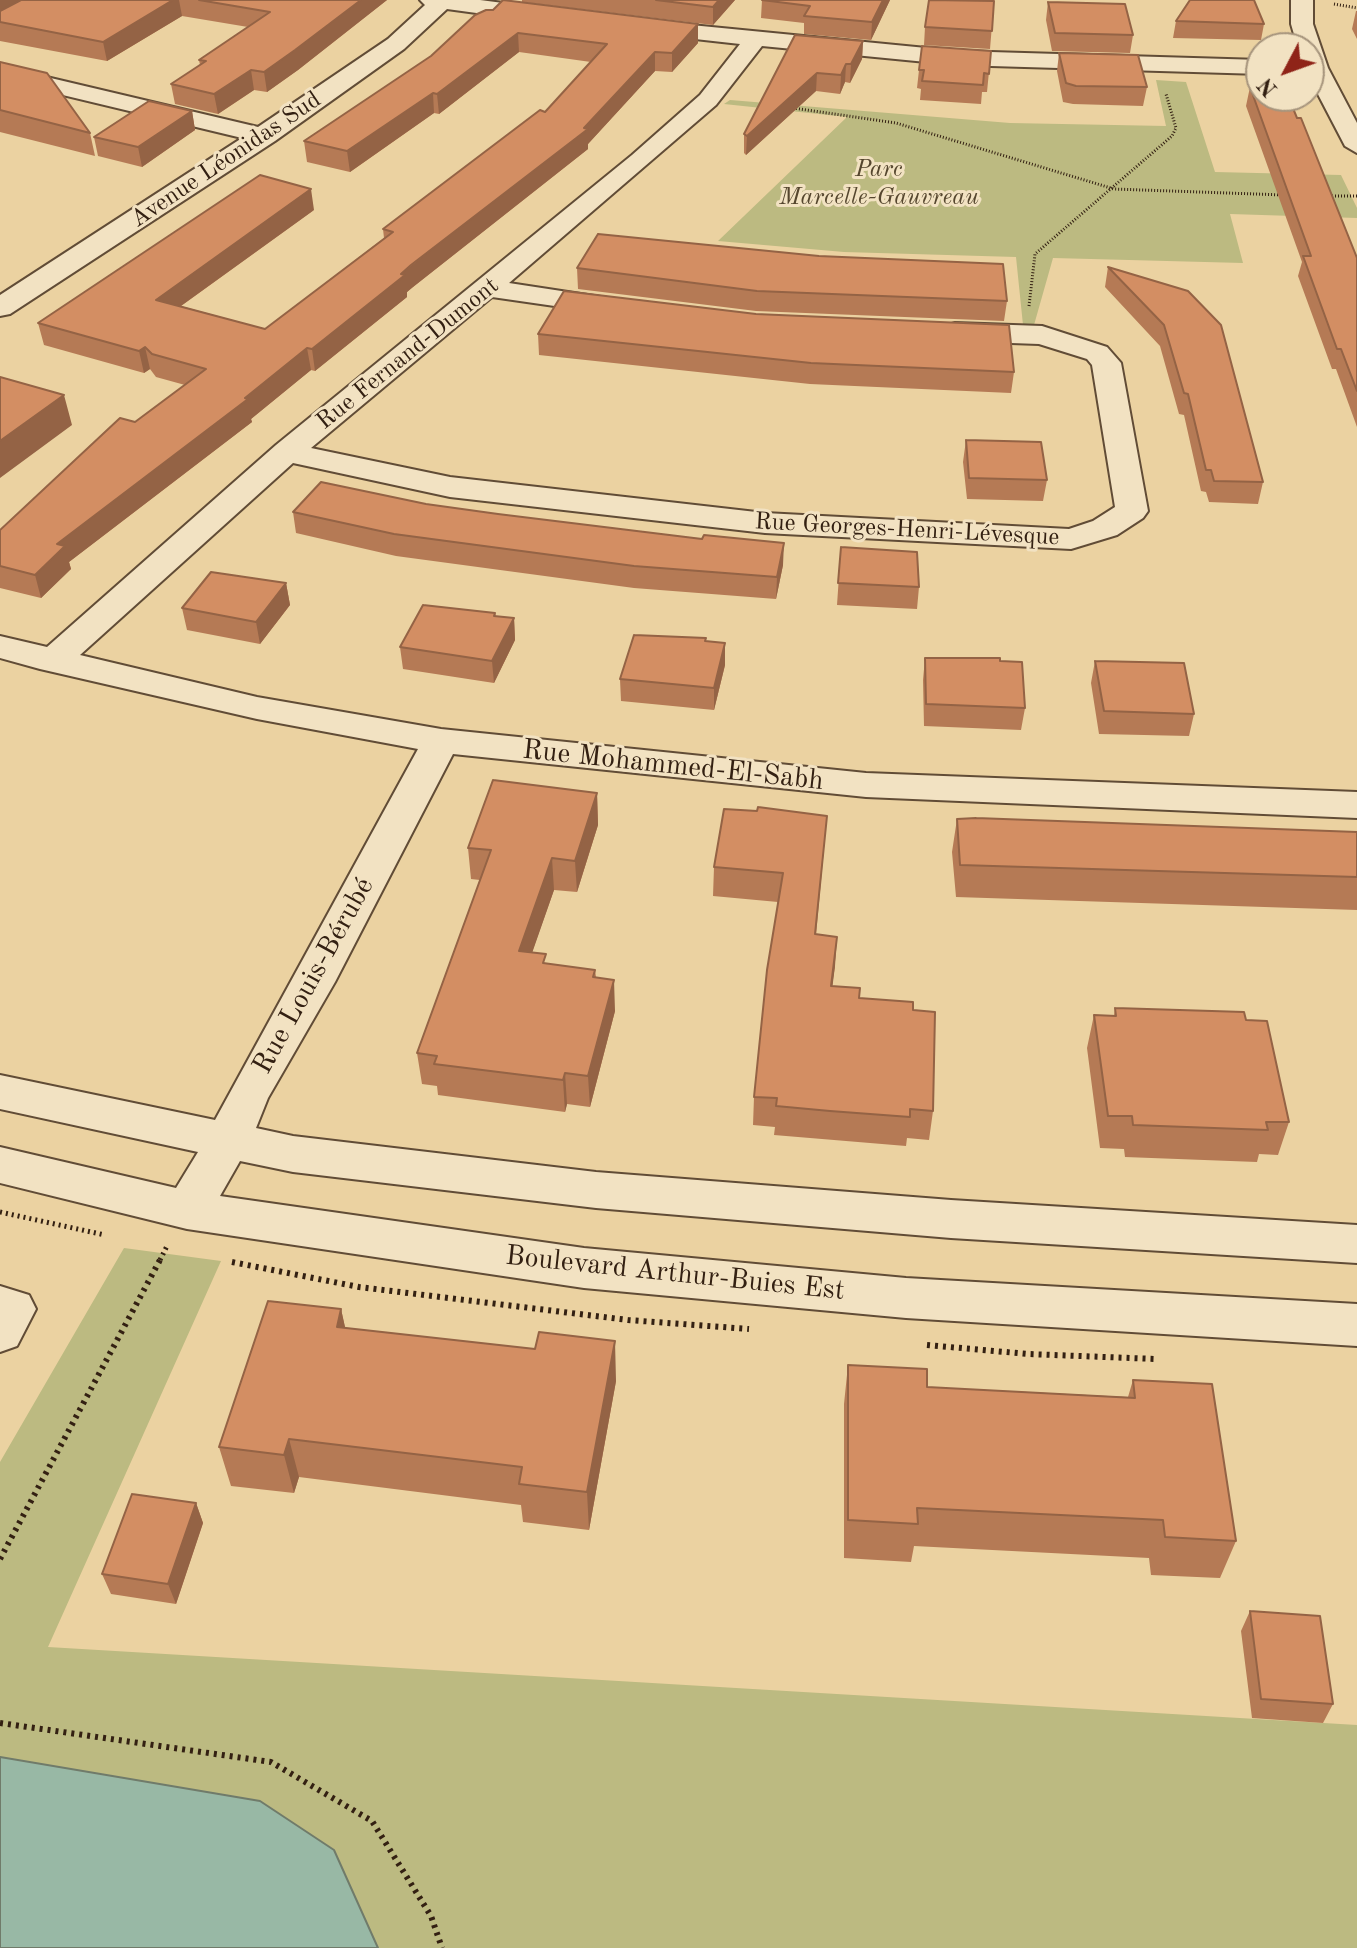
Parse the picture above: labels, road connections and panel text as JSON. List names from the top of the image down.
{
  "streets": {
    "street": [
      "Avenue Léonidas Sud",
      "Rue Fernand-Dumont",
      "Rue Georges-Henri-Lévesque",
      "Rue Mohammed-El-Sabh",
      "Rue Louis-Bérubé",
      "Boulevard Arthur-Buies Est"
    ]
  },
  "crossings": [
    ["Rue Fernand-Dumont", "Rue Georges-Henri-Lévesque"],
    ["Rue Fernand-Dumont", "Rue Mohammed-El-Sabh"],
    ["Rue Mohammed-El-Sabh", "Rue Louis-Bérubé"],
    ["Rue Louis-Bérubé", "Boulevard Arthur-Buies Est"]
  ],
  "parks": ["Parc Marcelle-Gauvreau"],
  "north": "bottom left"
}
